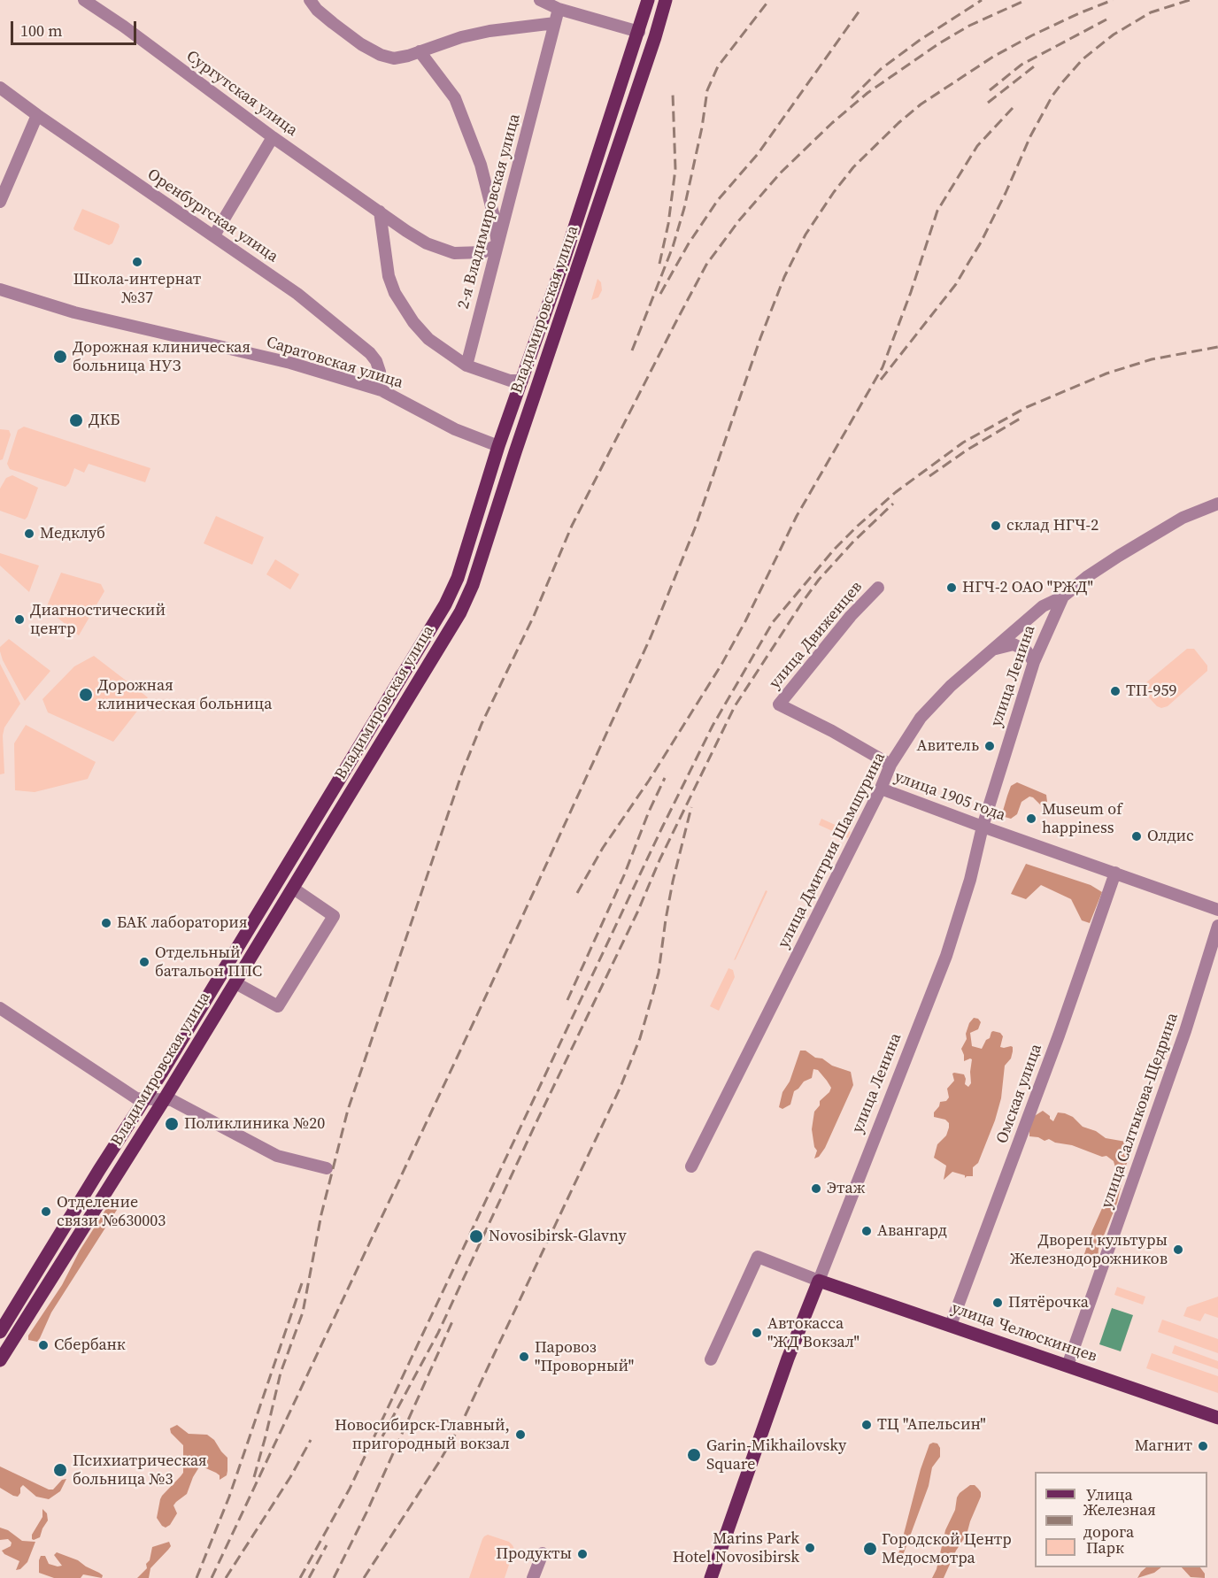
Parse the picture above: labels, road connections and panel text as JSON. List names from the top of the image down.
{
  "streets": {
    "main road": ["Владимировская улица", "улица Ленина", "улица Челюскинцев"],
    "street": [
      "Сургутская улица",
      "2-я Владимировская улица",
      "Оренбургская улица",
      "Саратовская улица",
      "улица Движенцев",
      "улица 1905 года",
      "улица Дмитрия Шамшурина",
      "Омская улица",
      "улица Салтыкова-Щедрина"
    ]
  },
  "crossings": [
    ["Сургутская улица", "2-я Владимировская улица"],
    ["Оренбургская улица", "Саратовская улица"],
    ["Владимировская улица", "Саратовская улица"],
    ["улица Движенцев", "улица Дмитрия Шамшурина"],
    ["улица Ленина", "улица 1905 года"],
    ["улица Ленина", "улица Дмитрия Шамшурина"],
    ["улица Ленина", "улица Челюскинцев"],
    ["улица 1905 года", "улица Дмитрия Шамшурина"],
    ["улица 1905 года", "Омская улица"],
    ["Омская улица", "улица Челюскинцев"],
    ["улица Салтыкова-Щедрина", "улица Челюскинцев"]
  ],
  "places": [
    "Школа-интернат №37",
    "Дорожная клиническая больница НУЗ",
    "ДКБ",
    "склад НГЧ-2",
    "Медклуб",
    "НГЧ-2 ОАО \"РЖД\"",
    "Диагностический центр",
    "ТП-959",
    "Дорожная клиническая больница",
    "Авитель",
    "Museum of happiness",
    "Олдис",
    "БАК лаборатория",
    "Отдельный батальон ППС",
    "Поликлиника №20",
    "Этаж",
    "Отделение связи №630003",
    "Авангард",
    "Novosibirsk-Glavny",
    "Дворец культуры Железнодорожников",
    "Пятёрочка",
    "Автокасса \"ЖД Вокзал\"",
    "Сбербанк",
    "Паровоз \"Проворный\"",
    "ТЦ \"Апельсин\"",
    "Новосибирск-Главный, пригородный вокзал",
    "Магнит",
    "Garin-Mikhailovsky Square",
    "Психиатрическая больница №3",
    "Marins Park Hotel Novosibirsk",
    "Городской Центр Медосмотра",
    "Продукты"
  ],
  "legend": ["Улица", "Железная дорога", "Парк"],
  "scale_bar": "100 m"
}
